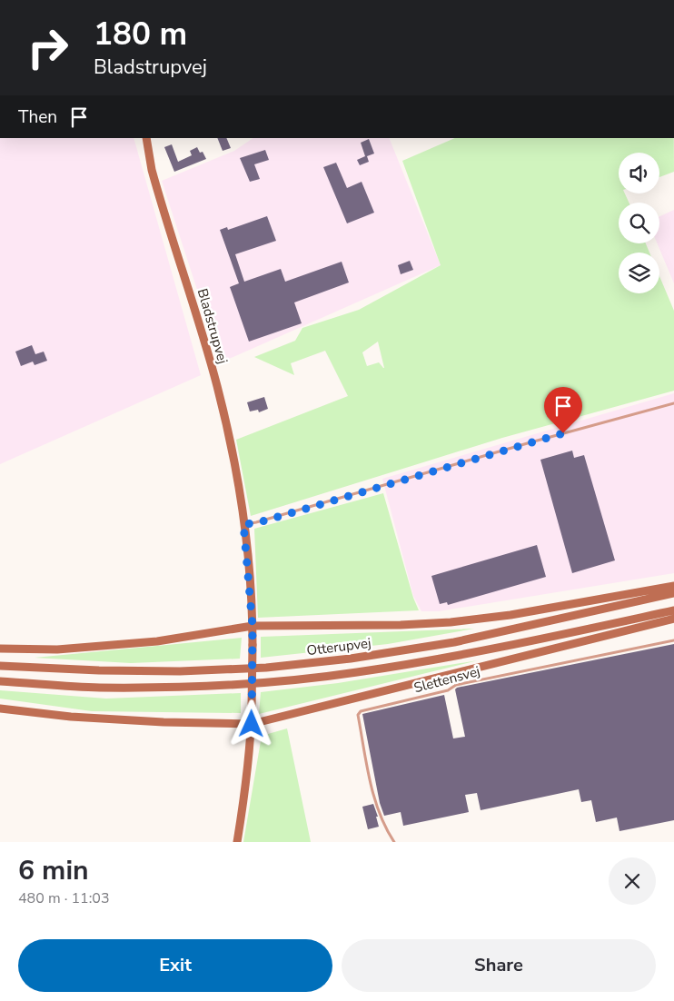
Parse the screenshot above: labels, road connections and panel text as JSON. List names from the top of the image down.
{
  "streets": {
    "main road": ["Bladstrupvej", "Otterupvej"],
    "lane": ["Slettensvej"]
  },
  "page": {
    "turn": ["180 m", "Bladstrupvej"],
    "then": "Then",
    "heading": ["6 min", "480 m · 11:03"],
    "buttons": ["Exit", "Share"]
  }
}
